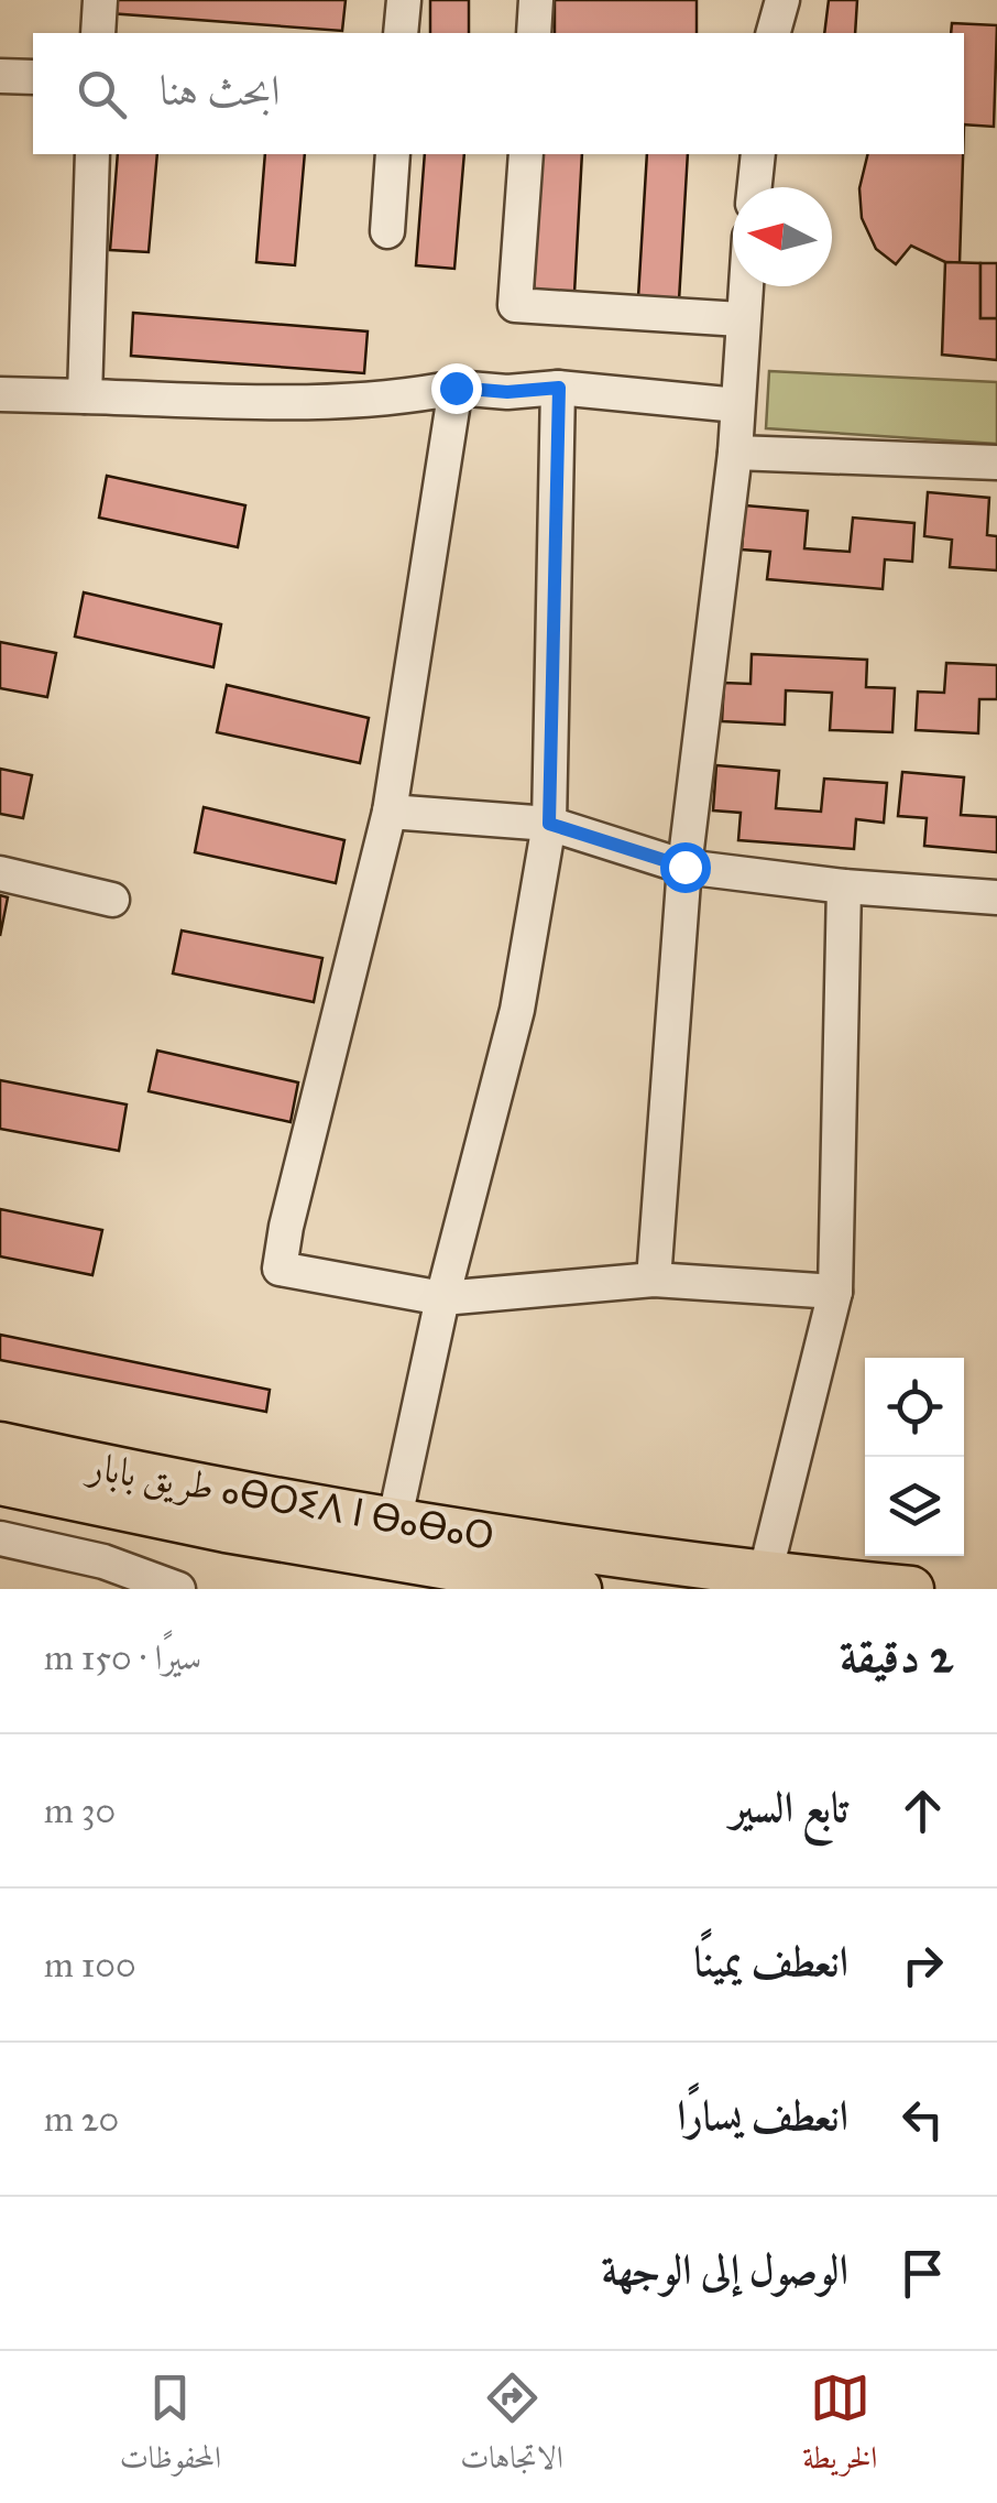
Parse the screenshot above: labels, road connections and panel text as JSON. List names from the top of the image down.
{
  "streets": {
    "main road": ["طريق بابار ⴰⴱⵔⵉⴷ ⵏ ⴱⴰⴱⴰⵔ"]
  },
  "north": "left",
  "page": {
    "search": "ابحث هنا",
    "heading": ["2 دقيقة", "سيرًا · 150 m"],
    "list": [
      ["تابع السير", "30 m"],
      ["انعطف يمينًا", "100 m"],
      ["انعطف يسارًا", "20 m"],
      "الوصول إلى الوجهة"
    ],
    "nav": ["الخريطة", "الاتجاهات", "المحفوظات"]
  }
}
